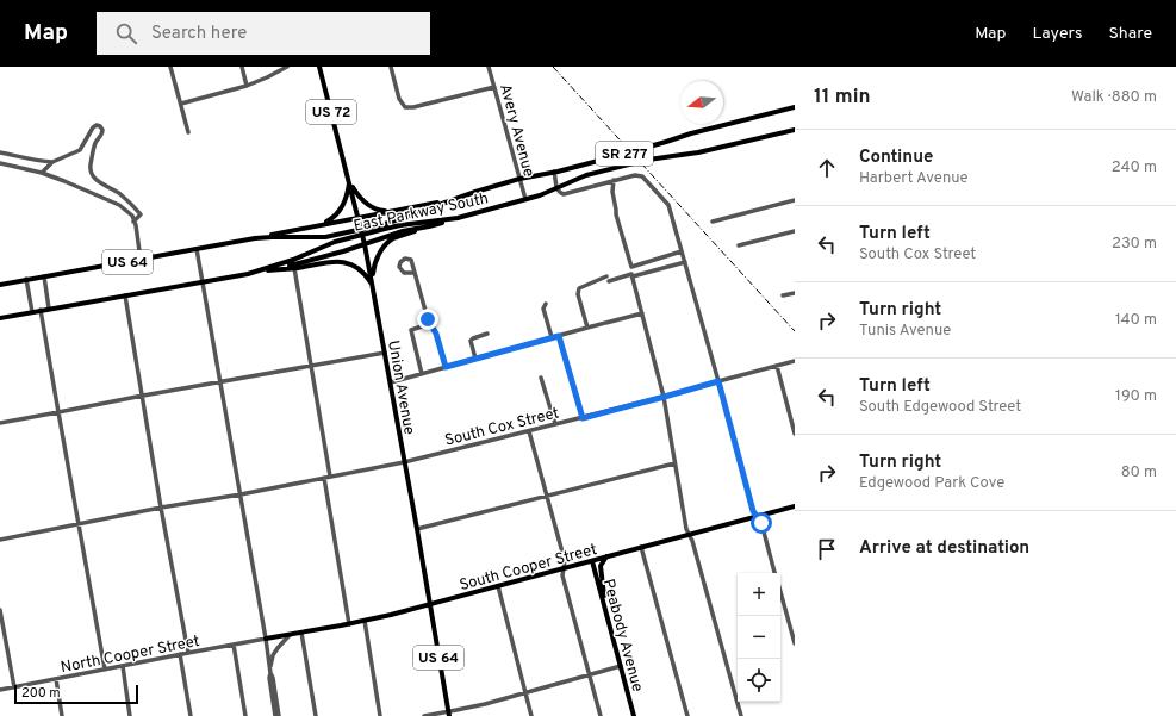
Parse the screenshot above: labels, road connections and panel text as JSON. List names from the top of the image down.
{
  "streets": {
    "main road": [
      "US 72",
      "SR 277",
      "East Parkway South",
      "US 64",
      "Union Avenue",
      "South Cooper Street",
      "Peabody Avenue"
    ],
    "street": ["Avery Avenue", "South Cox Street", "North Cooper Street"]
  },
  "crossings": [
    ["Avery Avenue", "East Parkway South"],
    ["East Parkway South", "US 64"],
    ["US 64", "Union Avenue"],
    ["Union Avenue", "South Cox Street"],
    ["Union Avenue", "South Cooper Street"],
    ["South Cooper Street", "Peabody Avenue"],
    ["South Cooper Street", "North Cooper Street"]
  ],
  "scale_bar": "200 m",
  "north": "left",
  "page": {
    "header": "Map",
    "search": "Search here",
    "nav": ["Map", "Layers", "Share"],
    "heading": ["11 min", "Walk · 880 m"],
    "list": [
      ["Continue", "Harbert Avenue", "240 m"],
      ["Turn left", "South Cox Street", "230 m"],
      ["Turn right", "Tunis Avenue", "140 m"],
      ["Turn left", "South Edgewood Street", "190 m"],
      ["Turn right", "Edgewood Park Cove", "80 m"],
      "Arrive at destination"
    ],
    "map_buttons": ["+", "−"],
    "scale": "200 m"
  }
}
